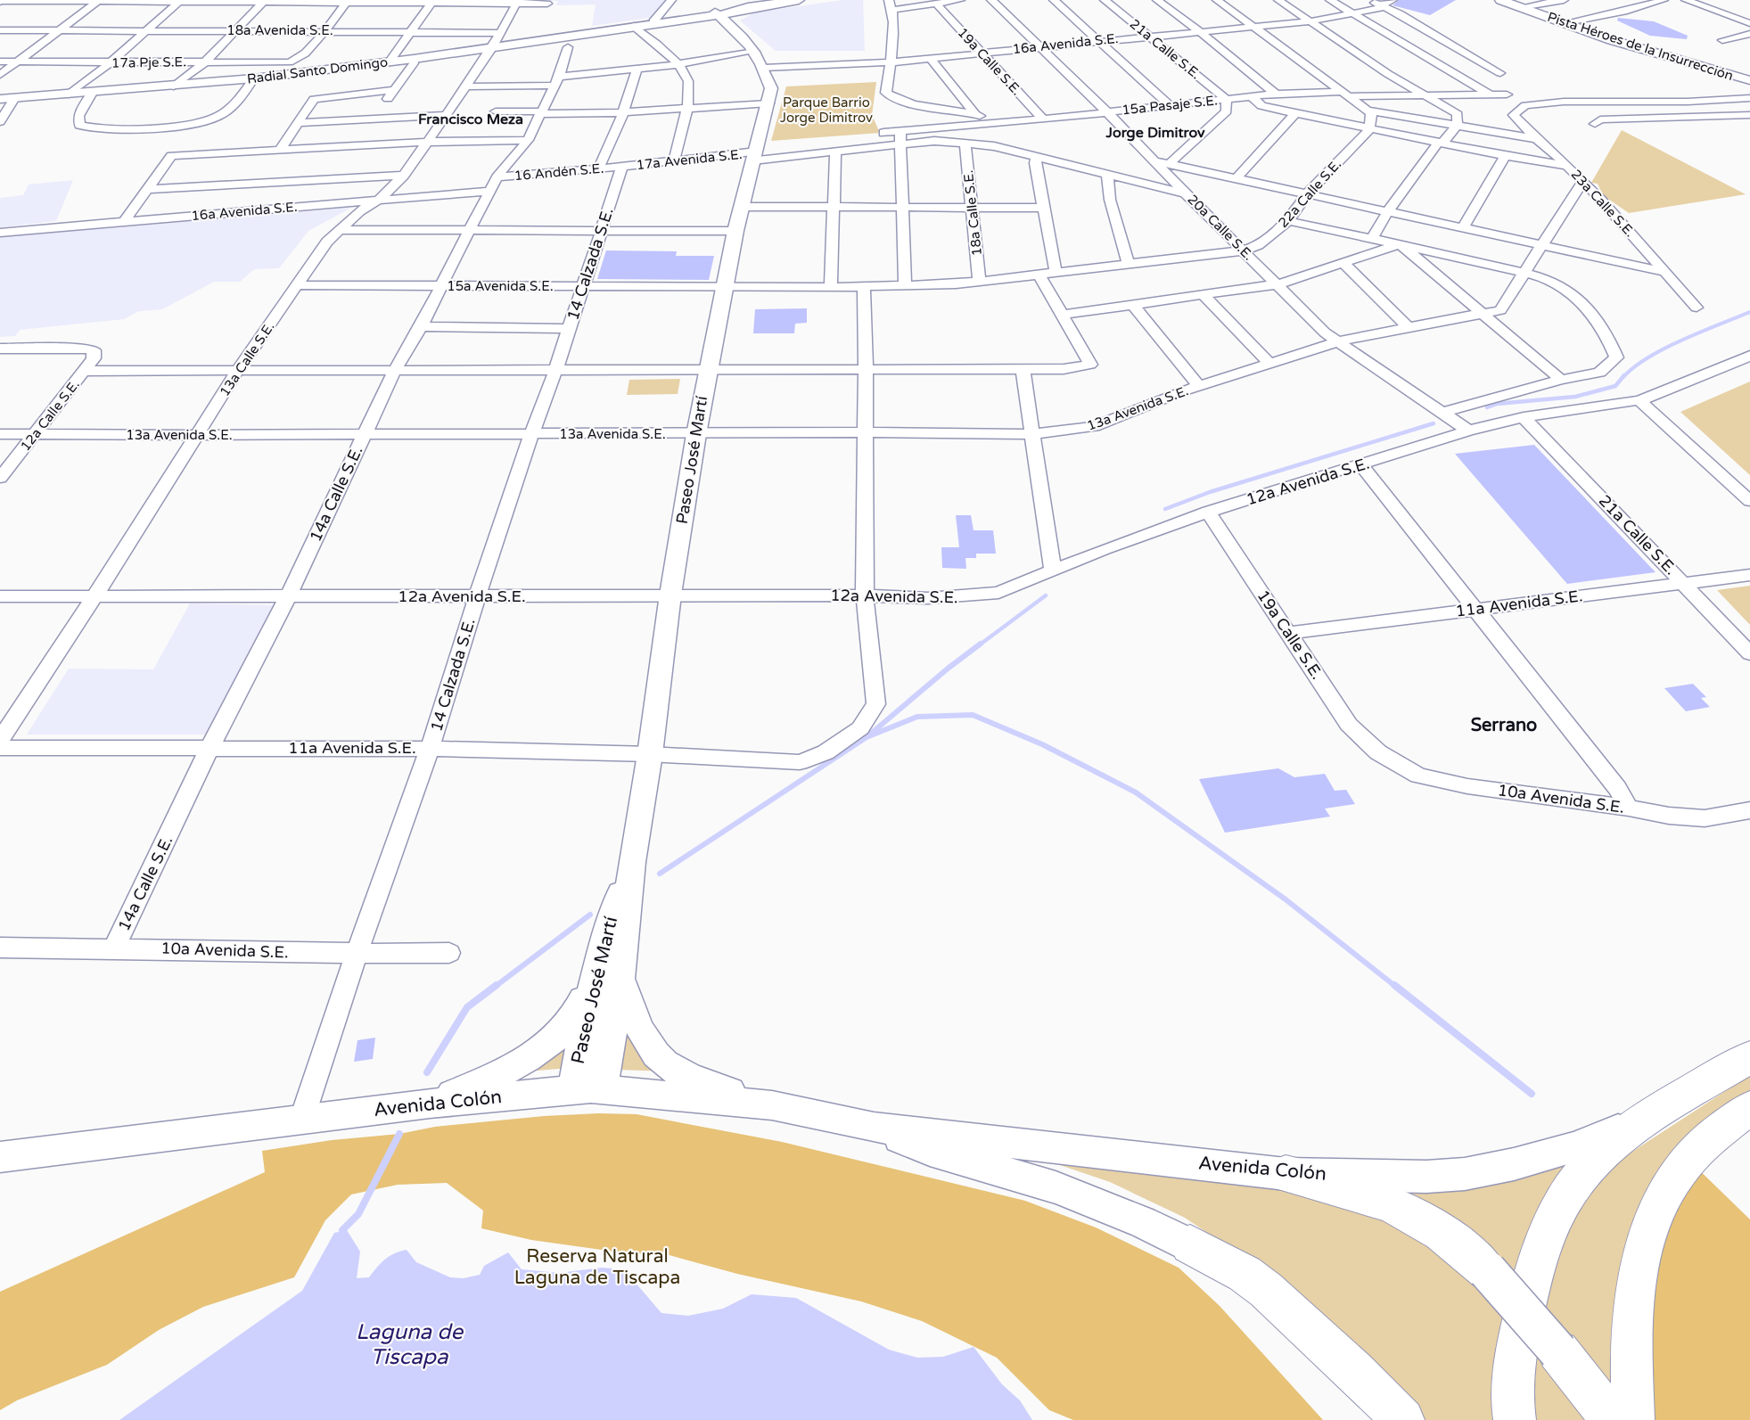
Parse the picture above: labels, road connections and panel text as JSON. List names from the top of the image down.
{
  "streets": {
    "main road": [
      "Pista Héroes de la Insurrección",
      "Radial Santo Domingo",
      "Paseo José Martí",
      "Avenida Colón"
    ],
    "street": [
      "18a Avenida S.E.",
      "16a Avenida S.E.",
      "21a Calle S.E.",
      "19a Calle S.E.",
      "17a Pje S.E.",
      "15a Pasaje S.E.",
      "17a Avenida S.E.",
      "16 Andén S.E.",
      "22a Calle S.E.",
      "23a Calle S.E.",
      "18a Calle S.E.",
      "20a Calle S.E.",
      "14 Calzada S.E.",
      "15a Avenida S.E.",
      "13a Calle S.E.",
      "13a Avenida S.E.",
      "12a Calle S.E.",
      "12a Avenida S.E.",
      "14a Calle S.E.",
      "11a Avenida S.E.",
      "10a Avenida S.E."
    ]
  },
  "crossings": [
    ["18a Avenida S.E.", "17a Pje S.E."],
    ["18a Avenida S.E.", "13a Calle S.E."],
    ["16a Avenida S.E.", "21a Calle S.E."],
    ["16a Avenida S.E.", "19a Calle S.E."],
    ["16a Avenida S.E.", "16 Andén S.E."],
    ["16a Avenida S.E.", "20a Calle S.E."],
    ["16a Avenida S.E.", "13a Calle S.E."],
    ["16a Avenida S.E.", "Paseo José Martí"],
    ["16a Avenida S.E.", "14a Calle S.E."],
    ["21a Calle S.E.", "15a Pasaje S.E."],
    ["21a Calle S.E.", "12a Avenida S.E."],
    ["21a Calle S.E.", "11a Avenida S.E."],
    ["19a Calle S.E.", "15a Pasaje S.E."],
    ["19a Calle S.E.", "12a Avenida S.E."],
    ["19a Calle S.E.", "11a Avenida S.E."],
    ["19a Calle S.E.", "10a Avenida S.E."],
    ["Radial Santo Domingo", "13a Calle S.E."],
    ["Radial Santo Domingo", "Paseo José Martí"],
    ["15a Pasaje S.E.", "20a Calle S.E."],
    ["17a Avenida S.E.", "16 Andén S.E."],
    ["17a Avenida S.E.", "18a Calle S.E."],
    ["17a Avenida S.E.", "20a Calle S.E."],
    ["17a Avenida S.E.", "14 Calzada S.E."],
    ["17a Avenida S.E.", "Paseo José Martí"],
    ["16 Andén S.E.", "14 Calzada S.E."],
    ["16 Andén S.E.", "14a Calle S.E."],
    ["22a Calle S.E.", "18a Calle S.E."],
    ["22a Calle S.E.", "20a Calle S.E."],
    ["22a Calle S.E.", "15a Avenida S.E."],
    ["23a Calle S.E.", "13a Avenida S.E."],
    ["20a Calle S.E.", "13a Avenida S.E."],
    ["20a Calle S.E.", "12a Avenida S.E."],
    ["14 Calzada S.E.", "15a Avenida S.E."],
    ["14 Calzada S.E.", "13a Avenida S.E."],
    ["14 Calzada S.E.", "12a Avenida S.E."],
    ["14 Calzada S.E.", "11a Avenida S.E."],
    ["14 Calzada S.E.", "10a Avenida S.E."],
    ["14 Calzada S.E.", "Avenida Colón"],
    ["15a Avenida S.E.", "13a Calle S.E."],
    ["15a Avenida S.E.", "Paseo José Martí"],
    ["15a Avenida S.E.", "14a Calle S.E."],
    ["13a Calle S.E.", "13a Avenida S.E."],
    ["13a Calle S.E.", "12a Avenida S.E."],
    ["13a Avenida S.E.", "12a Calle S.E."],
    ["13a Avenida S.E.", "Paseo José Martí"],
    ["13a Avenida S.E.", "14a Calle S.E."],
    ["Paseo José Martí", "12a Avenida S.E."],
    ["Paseo José Martí", "11a Avenida S.E."],
    ["Paseo José Martí", "Avenida Colón"],
    ["12a Avenida S.E.", "14a Calle S.E."],
    ["12a Avenida S.E.", "11a Avenida S.E."],
    ["14a Calle S.E.", "11a Avenida S.E."],
    ["14a Calle S.E.", "10a Avenida S.E."]
  ],
  "districts": ["Francisco Meza", "Jorge Dimitrov", "Serrano"],
  "water": ["Laguna de Tiscapa"],
  "parks": ["Parque Barrio Jorge Dimitrov", "Reserva Natural Laguna de Tiscapa"]
}
